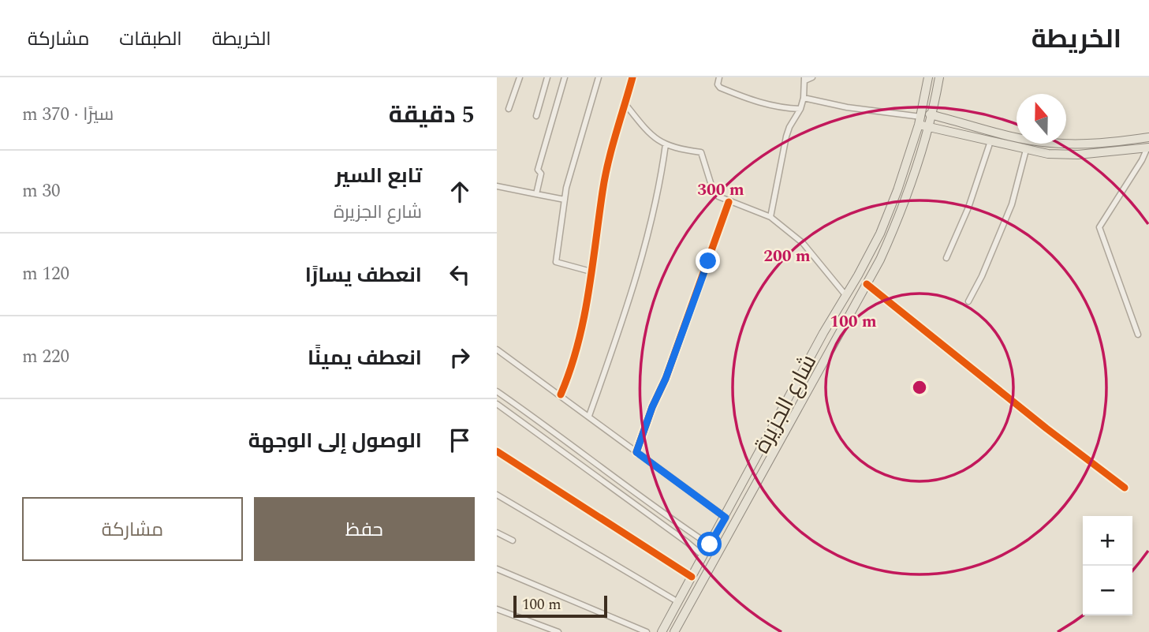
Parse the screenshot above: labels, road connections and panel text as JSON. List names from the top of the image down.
{
  "streets": {
    "main road": ["شارع الجزيرة"]
  },
  "scale_bar": "100 m",
  "north": "top",
  "page": {
    "header": "الخريطة",
    "nav": ["الخريطة", "الطبقات", "مشاركة"],
    "heading": ["5 دقيقة", "سيرًا · 370 m"],
    "list": [
      ["تابع السير", "شارع الجزيرة", "30 m"],
      ["انعطف يسارًا", "120 m"],
      ["انعطف يمينًا", "220 m"],
      "الوصول إلى الوجهة"
    ],
    "buttons": ["حفظ", "مشاركة"],
    "map_buttons": ["+", "−"],
    "scale": "100 m"
  },
  "rings": ["300 m", "200 m", "100 m"]
}
